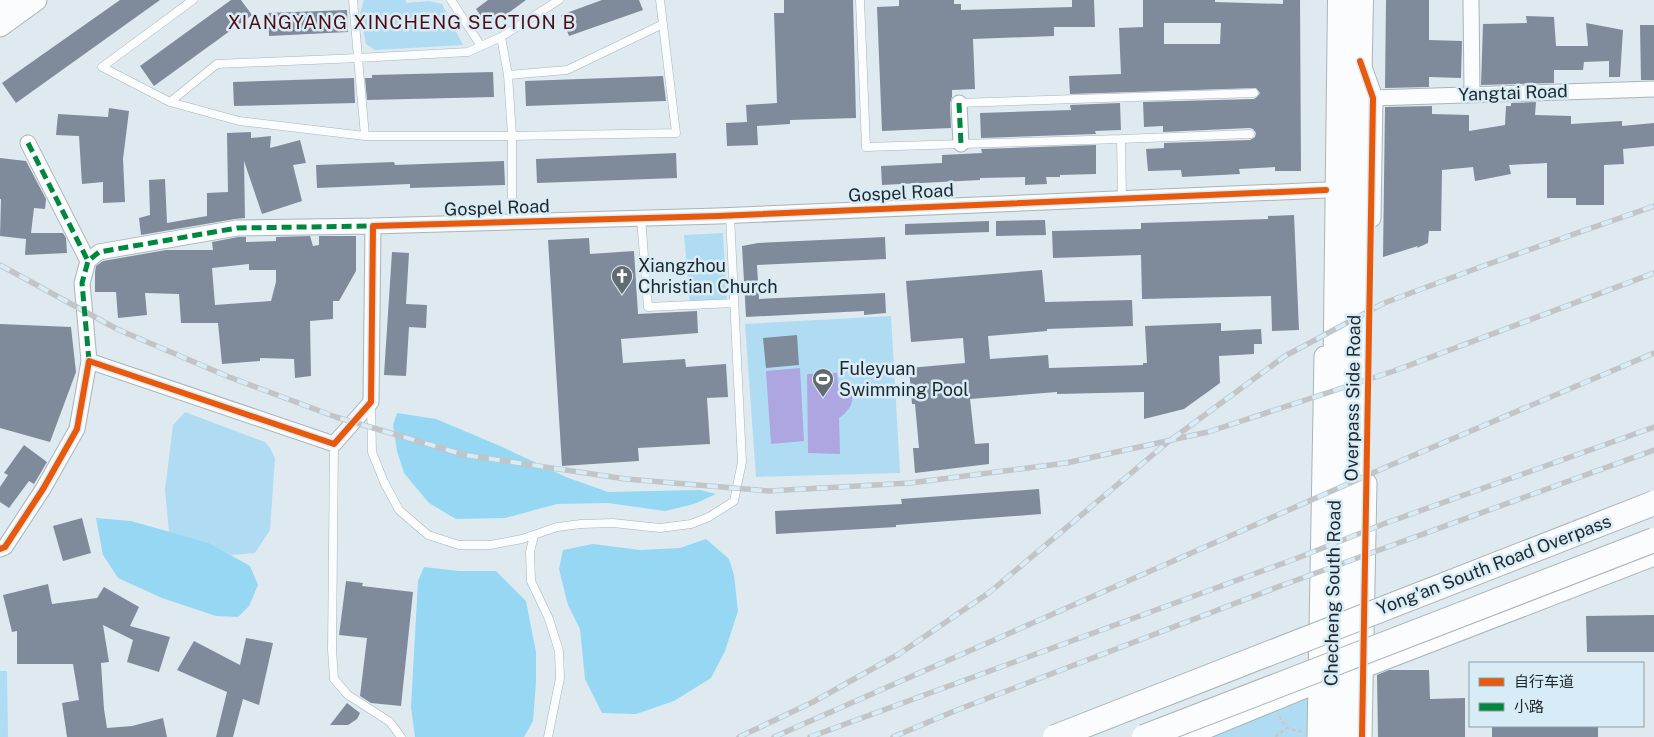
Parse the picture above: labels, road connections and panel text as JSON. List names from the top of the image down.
{
  "streets": {
    "main road": ["Yong'an South Road Overpass", "Checheng South Road"],
    "street": ["Yangtai Road", "Gospel Road", "Overpass Side Road"]
  },
  "crossings": [
    ["Yangtai Road", "Overpass Side Road"],
    ["Gospel Road", "Overpass Side Road"],
    ["Overpass Side Road", "Checheng South Road"]
  ],
  "districts": ["XIANGYANG XINCHENG SECTION B"],
  "places": {
    "church": ["Xiangzhou Christian Church"],
    "sports": ["Fuleyuan Swimming Pool"]
  },
  "legend": ["自行车道", "小路"]
}
